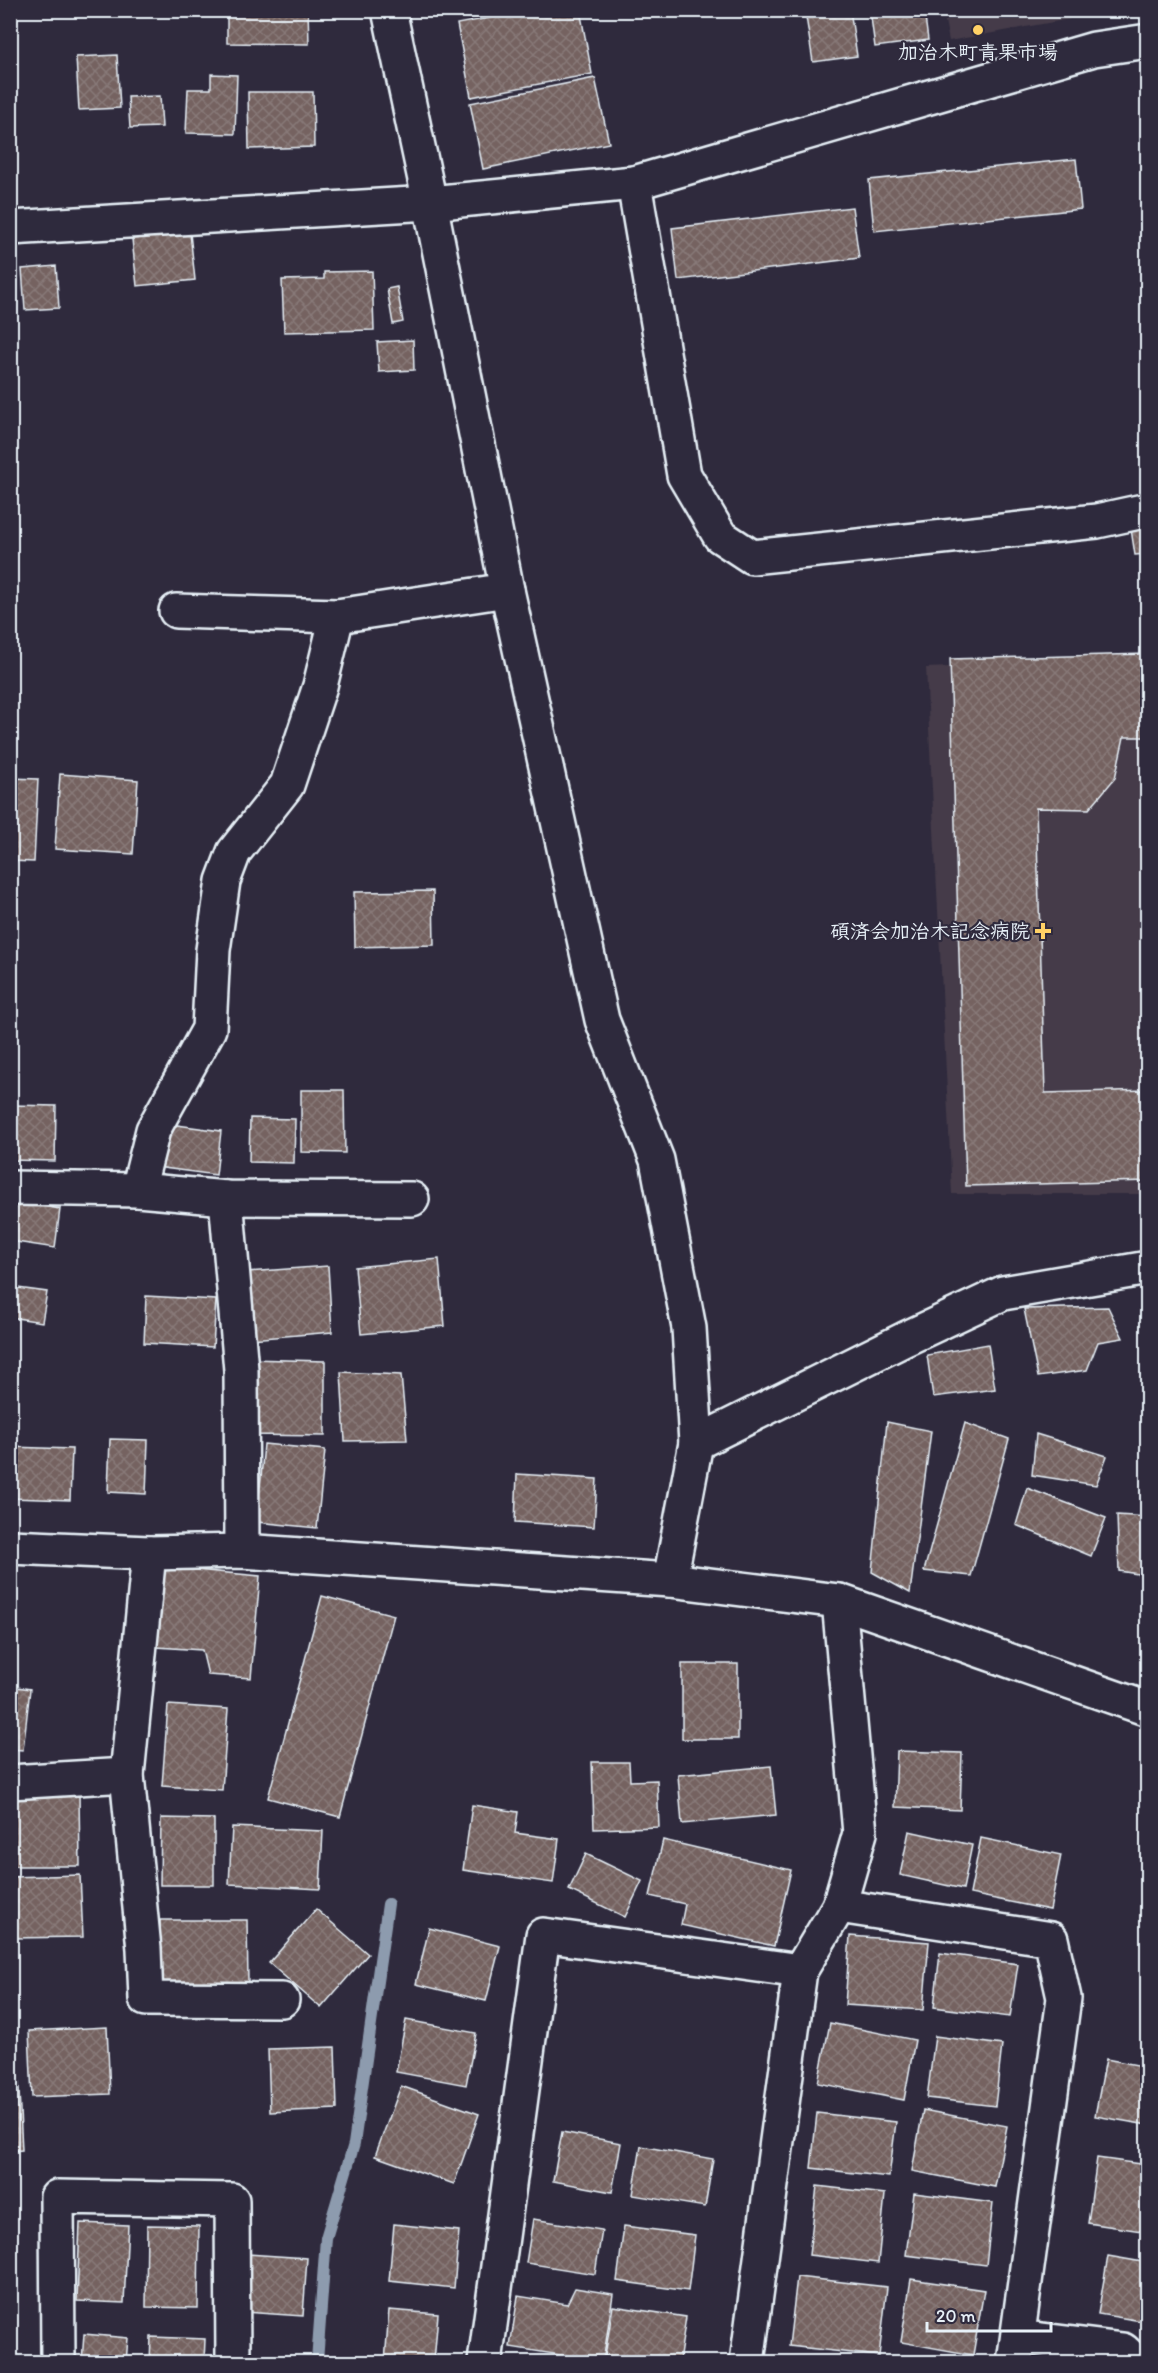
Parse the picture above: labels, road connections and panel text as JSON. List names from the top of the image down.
{
  "places": {
    "other": ["加治木町青果市場"],
    "health": ["碩済会加治木記念病院"]
  },
  "scale_bar": "20 m"
}
